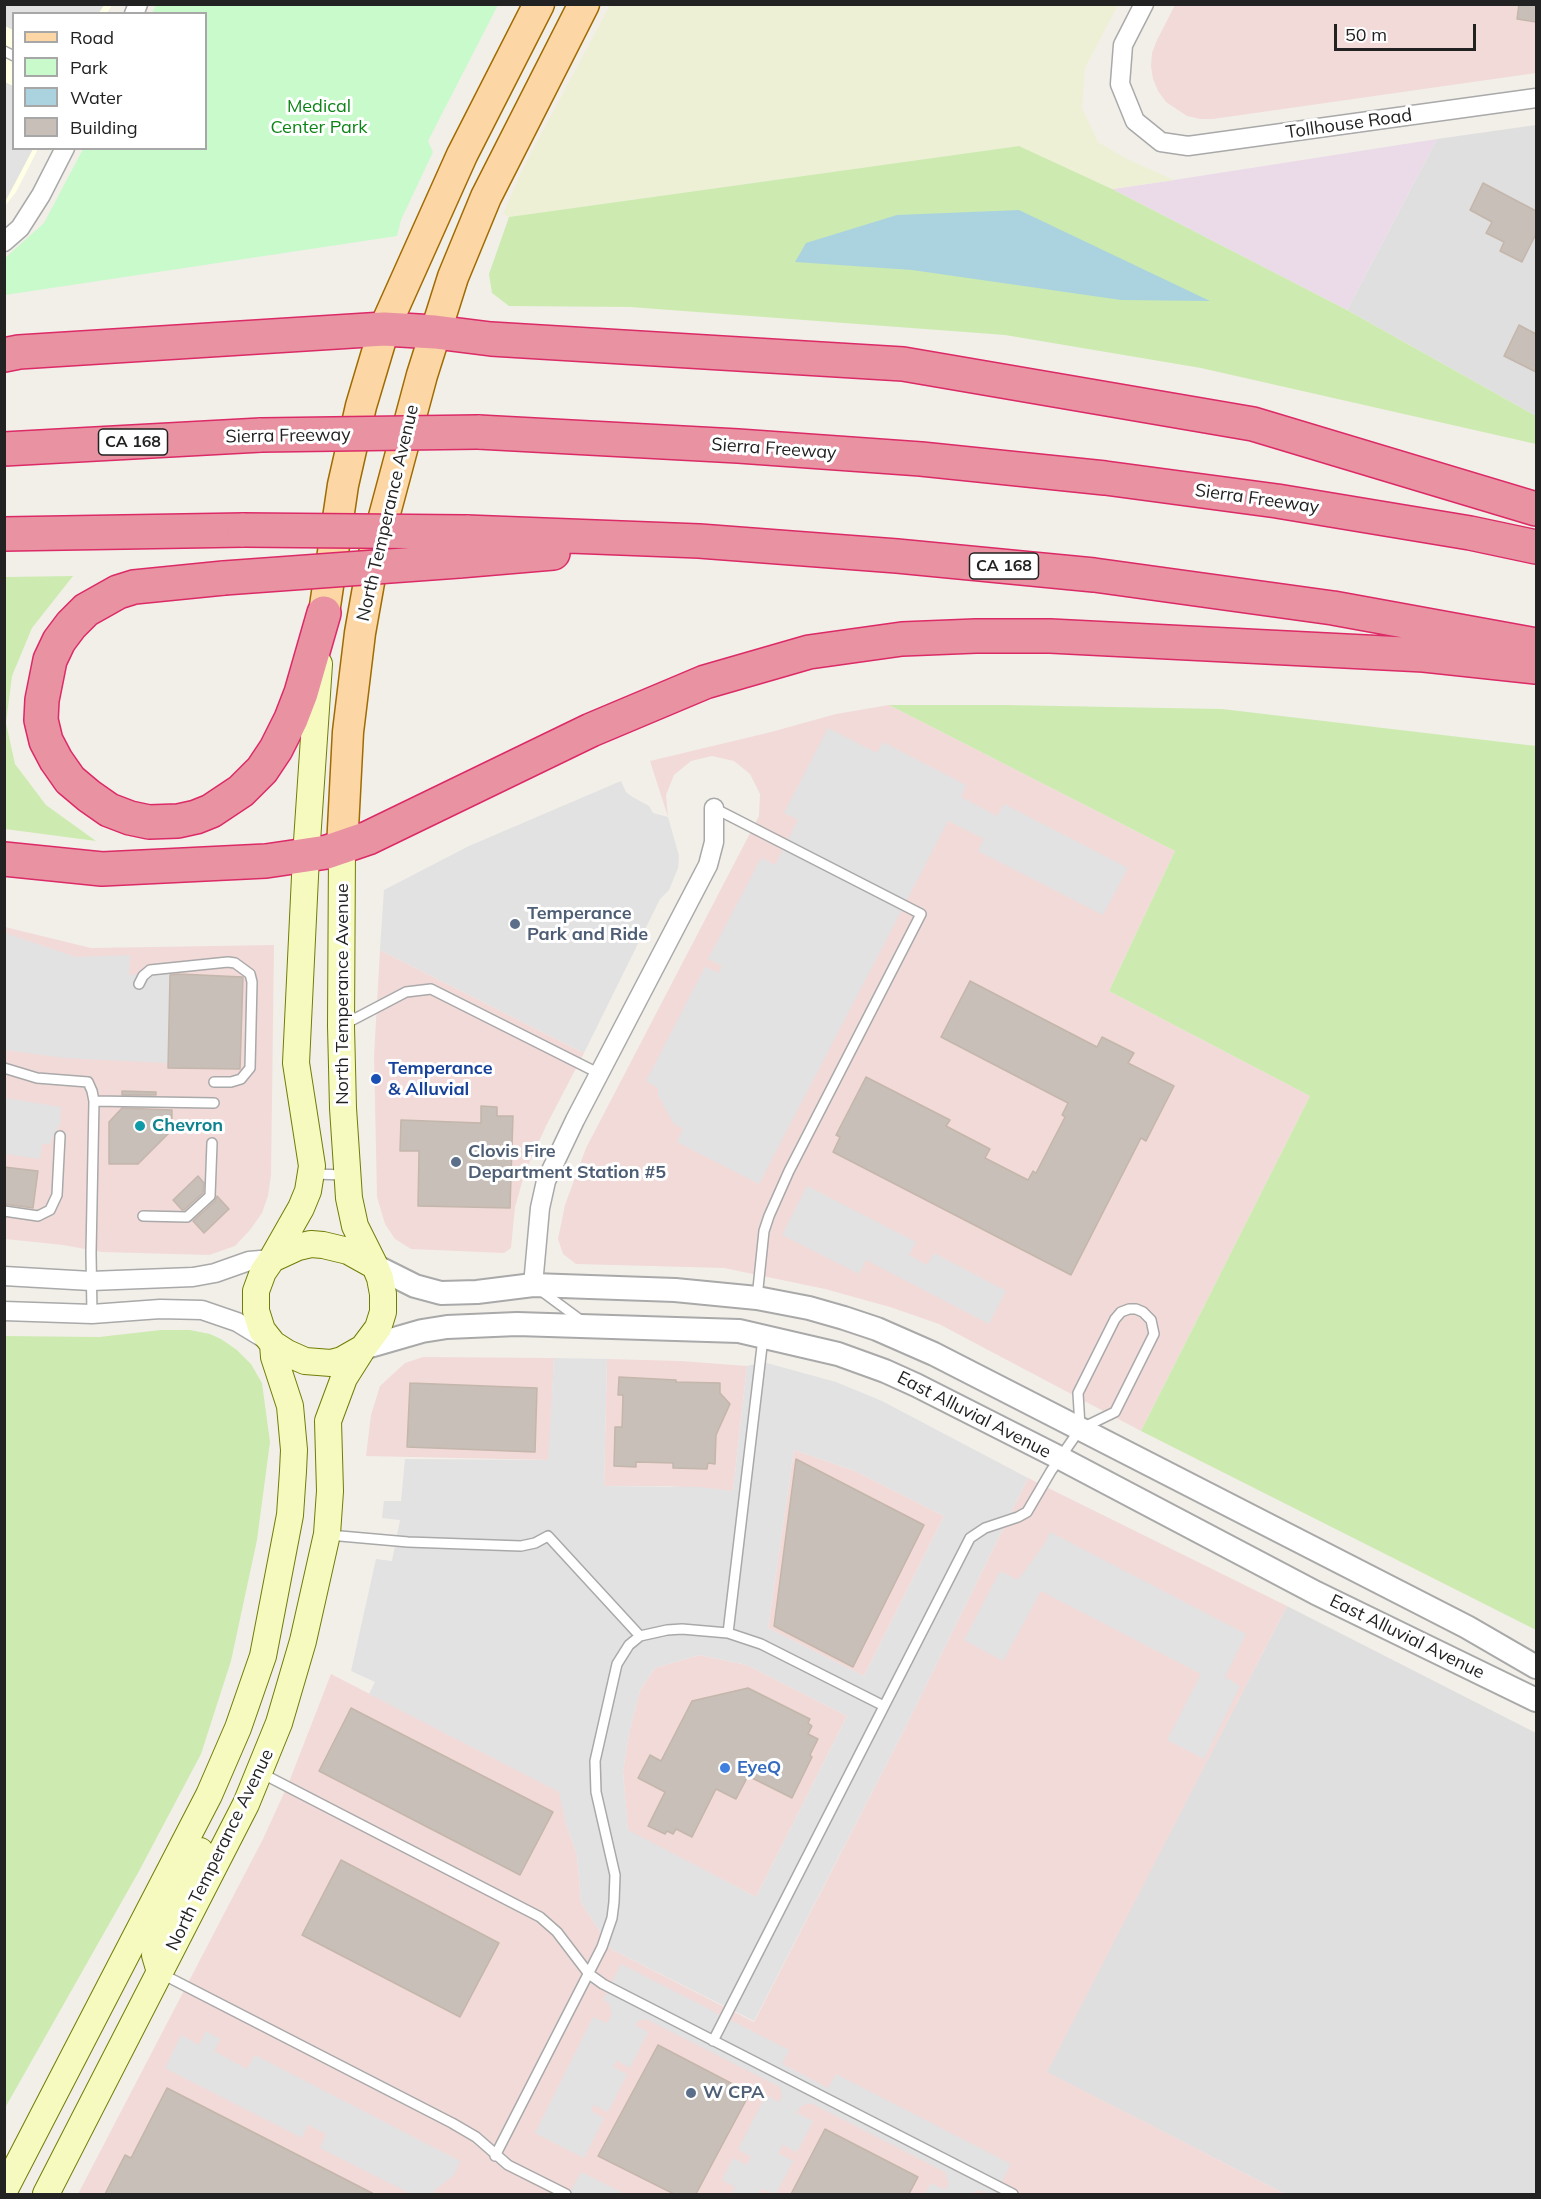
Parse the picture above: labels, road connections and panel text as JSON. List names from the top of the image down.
{
  "streets": {
    "highway": ["Sierra Freeway", "CA 168"],
    "main road": ["North Temperance Avenue"],
    "street": ["Tollhouse Road", "East Alluvial Avenue"]
  },
  "crossings": [
    ["North Temperance Avenue", "East Alluvial Avenue"]
  ],
  "parks": ["Medical Center Park"],
  "places": [
    "Temperance Park and Ride",
    "Temperance & Alluvial",
    "Chevron",
    "Clovis Fire Department Station #5",
    "EyeQ",
    "W CPA"
  ],
  "legend": [
    "Road",
    "Park",
    "Water",
    "Building"
  ],
  "scale_bar": "50 m"
}
